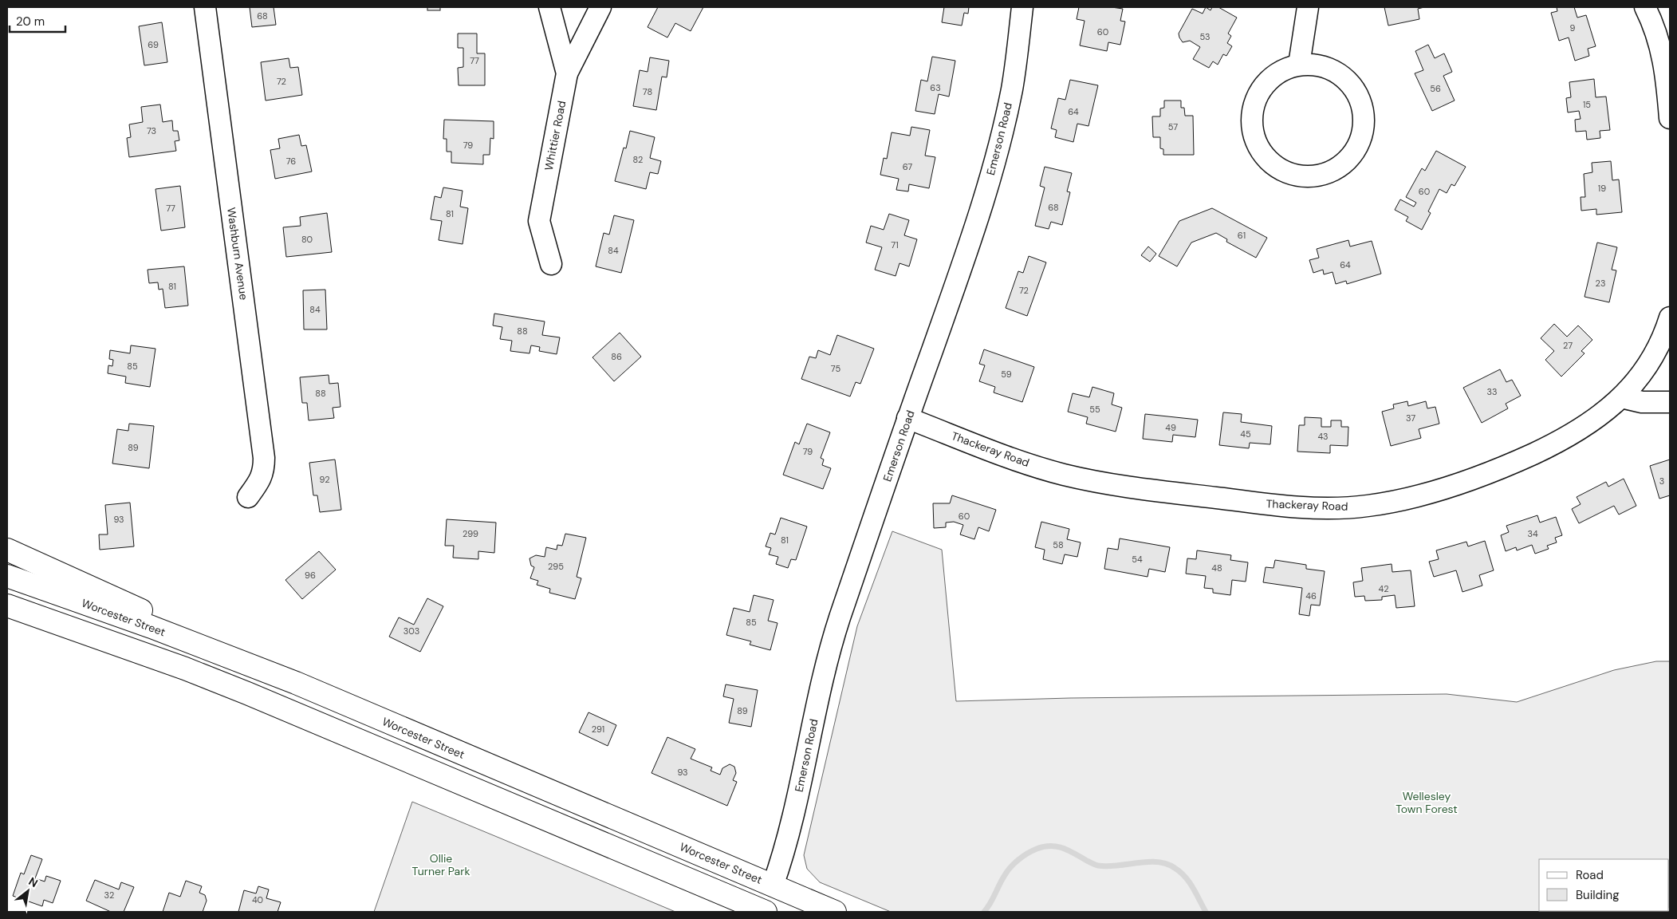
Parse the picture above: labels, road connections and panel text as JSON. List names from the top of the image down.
{
  "streets": {
    "highway": ["Worcester Street"],
    "street": [
      "Whittier Road",
      "Emerson Road",
      "Washburn Avenue",
      "Thackeray Road"
    ]
  },
  "crossings": [
    ["Emerson Road", "Thackeray Road"],
    ["Emerson Road", "Worcester Street"]
  ],
  "parks": ["Wellesley Town Forest", "Ollie Turner Park"],
  "house_numbers": [
    "68",
    "9",
    "60",
    "53",
    "69",
    "77",
    "72",
    "63",
    "56",
    "78",
    "15",
    "64",
    "57",
    "73",
    "79",
    "82",
    "76",
    "67",
    "19",
    "60",
    "68",
    "77",
    "81",
    "61",
    "80",
    "71",
    "84",
    "64",
    "23",
    "81",
    "72",
    "84",
    "88",
    "27",
    "86",
    "85",
    "75",
    "59",
    "33",
    "88",
    "55",
    "37",
    "49",
    "45",
    "43",
    "89",
    "79",
    "92",
    "3",
    "60",
    "93",
    "299",
    "34",
    "81",
    "58",
    "54",
    "295",
    "48",
    "96",
    "42",
    "46",
    "85",
    "303",
    "89",
    "291",
    "93",
    "32",
    "40"
  ],
  "legend": ["Road", "Building"],
  "scale_bar": "20 m",
  "north": "top right"
}
